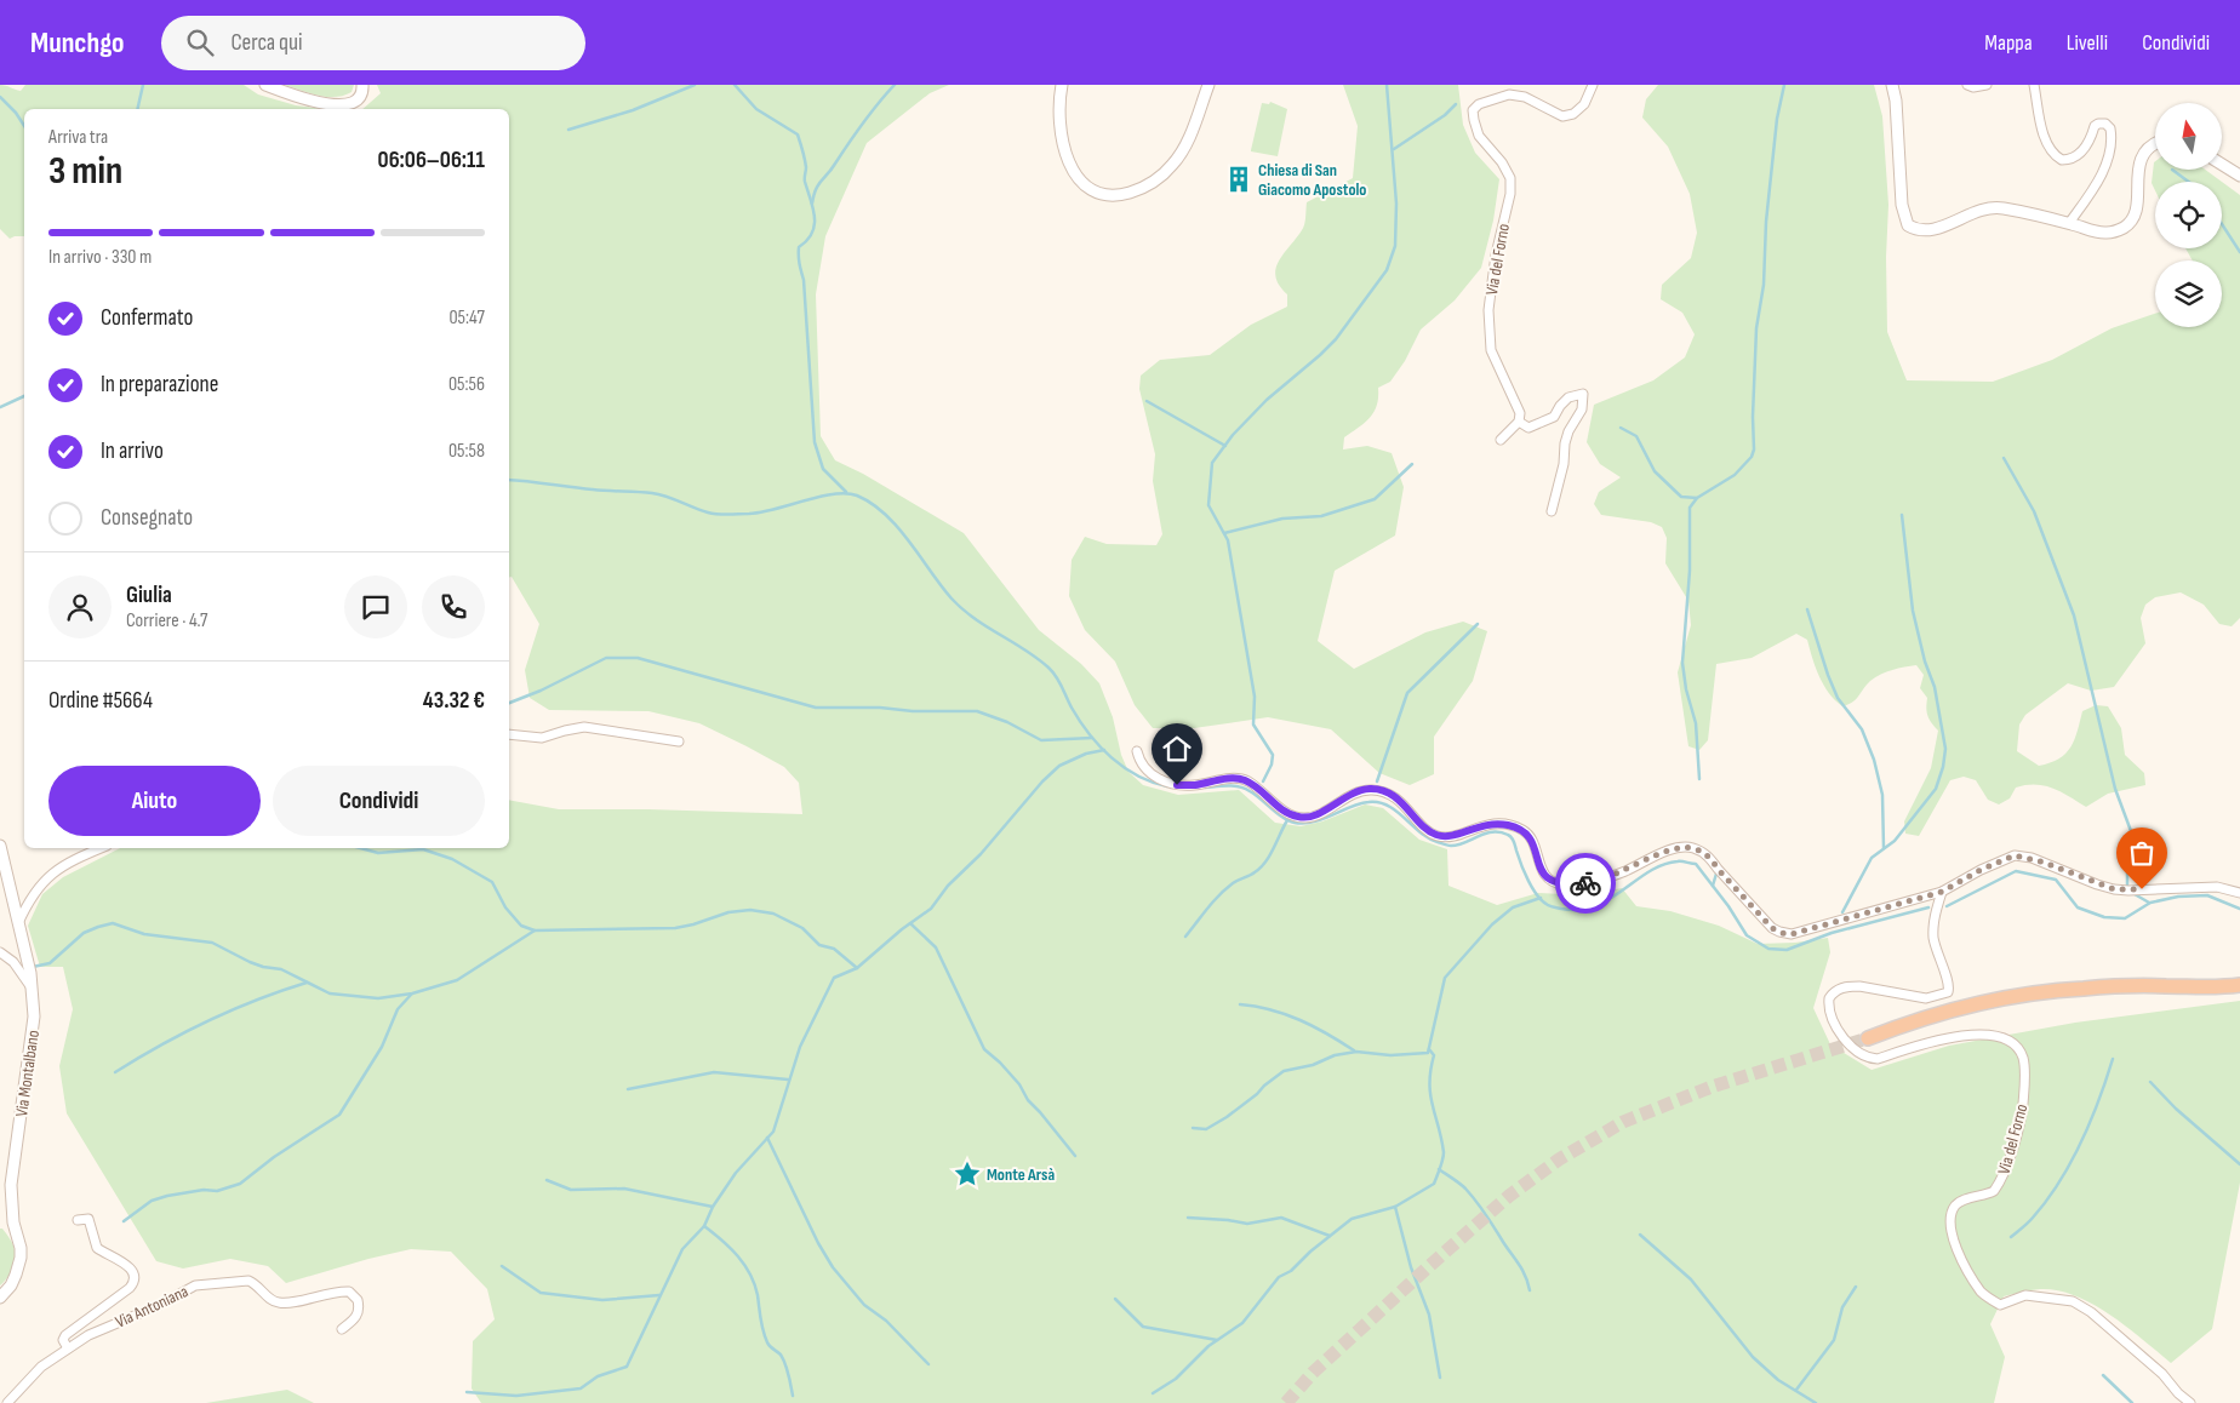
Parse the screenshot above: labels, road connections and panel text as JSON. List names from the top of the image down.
{
  "streets": {
    "street": ["Via del Forno", "Via Montalbano", "Via Antoniana"]
  },
  "places": {
    "building": ["Chiesa di San Giacomo Apostolo"],
    "place": ["Monte Arsà"]
  },
  "north": "top",
  "page": {
    "header": "Munchgo",
    "search": "Cerca qui",
    "nav": ["Mappa", "Livelli", "Condividi"],
    "heading": ["3 min", "Arriva tra", "06:06–06:11"],
    "panel": [
      "Giulia",
      "Corriere · 4.7",
      "Ordine #5664",
      "43.32 €"
    ],
    "bar": "In arrivo · 330 m",
    "list": [
      ["Confermato", "05:47"],
      ["In preparazione", "05:56"],
      ["In arrivo", "05:58"],
      "Consegnato"
    ],
    "buttons": ["Aiuto", "Condividi"]
  }
}
